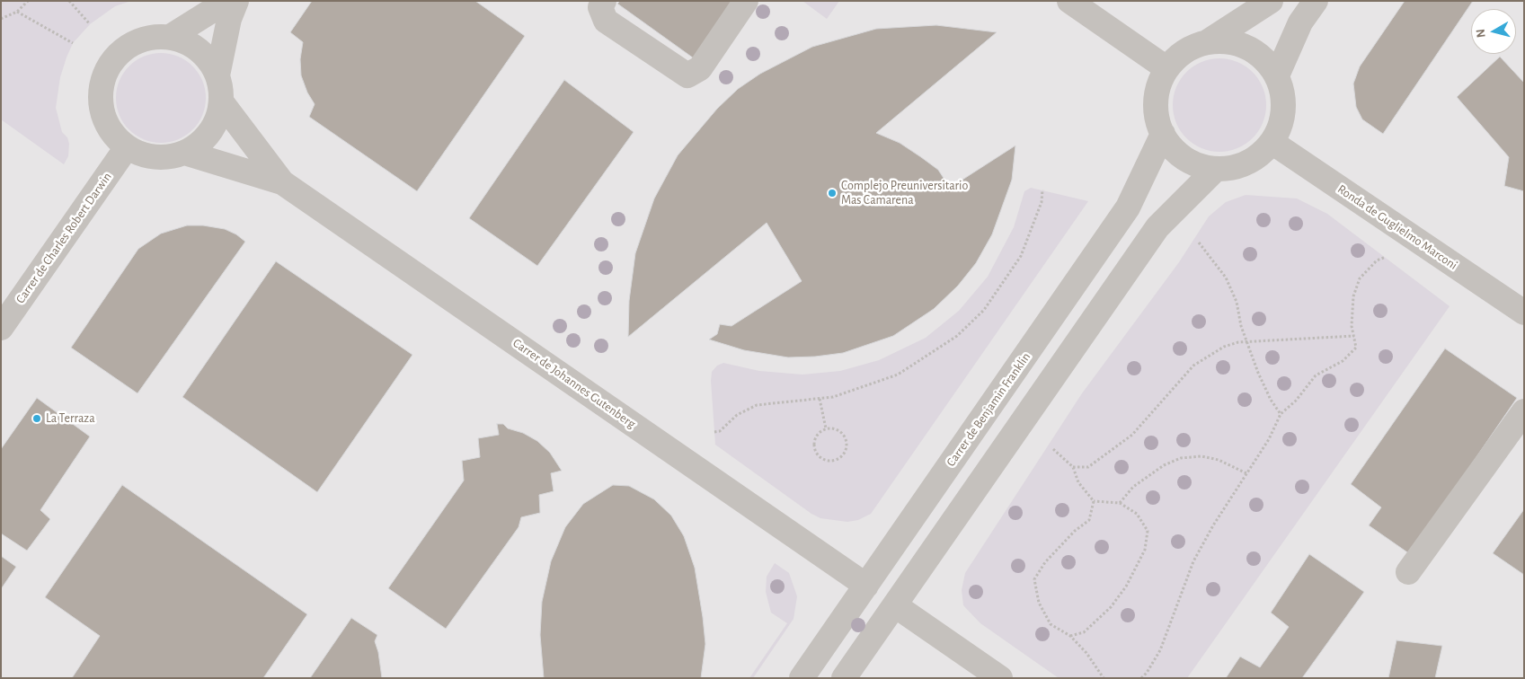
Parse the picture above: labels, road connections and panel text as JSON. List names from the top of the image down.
{
  "streets": {
    "street": [
      "Ronda de Guglielmo Marconi",
      "Carrer de Charles Robert Darwin",
      "Carrer de Johannes Gutenberg",
      "Carrer de Benjamin Franklin"
    ]
  },
  "crossings": [
    ["Ronda de Guglielmo Marconi", "Carrer de Benjamin Franklin"],
    ["Carrer de Charles Robert Darwin", "Carrer de Johannes Gutenberg"],
    ["Carrer de Johannes Gutenberg", "Carrer de Benjamin Franklin"]
  ],
  "places": ["Complejo Preuniversitario Mas Camarena", "La Terraza"],
  "north": "left"
}
